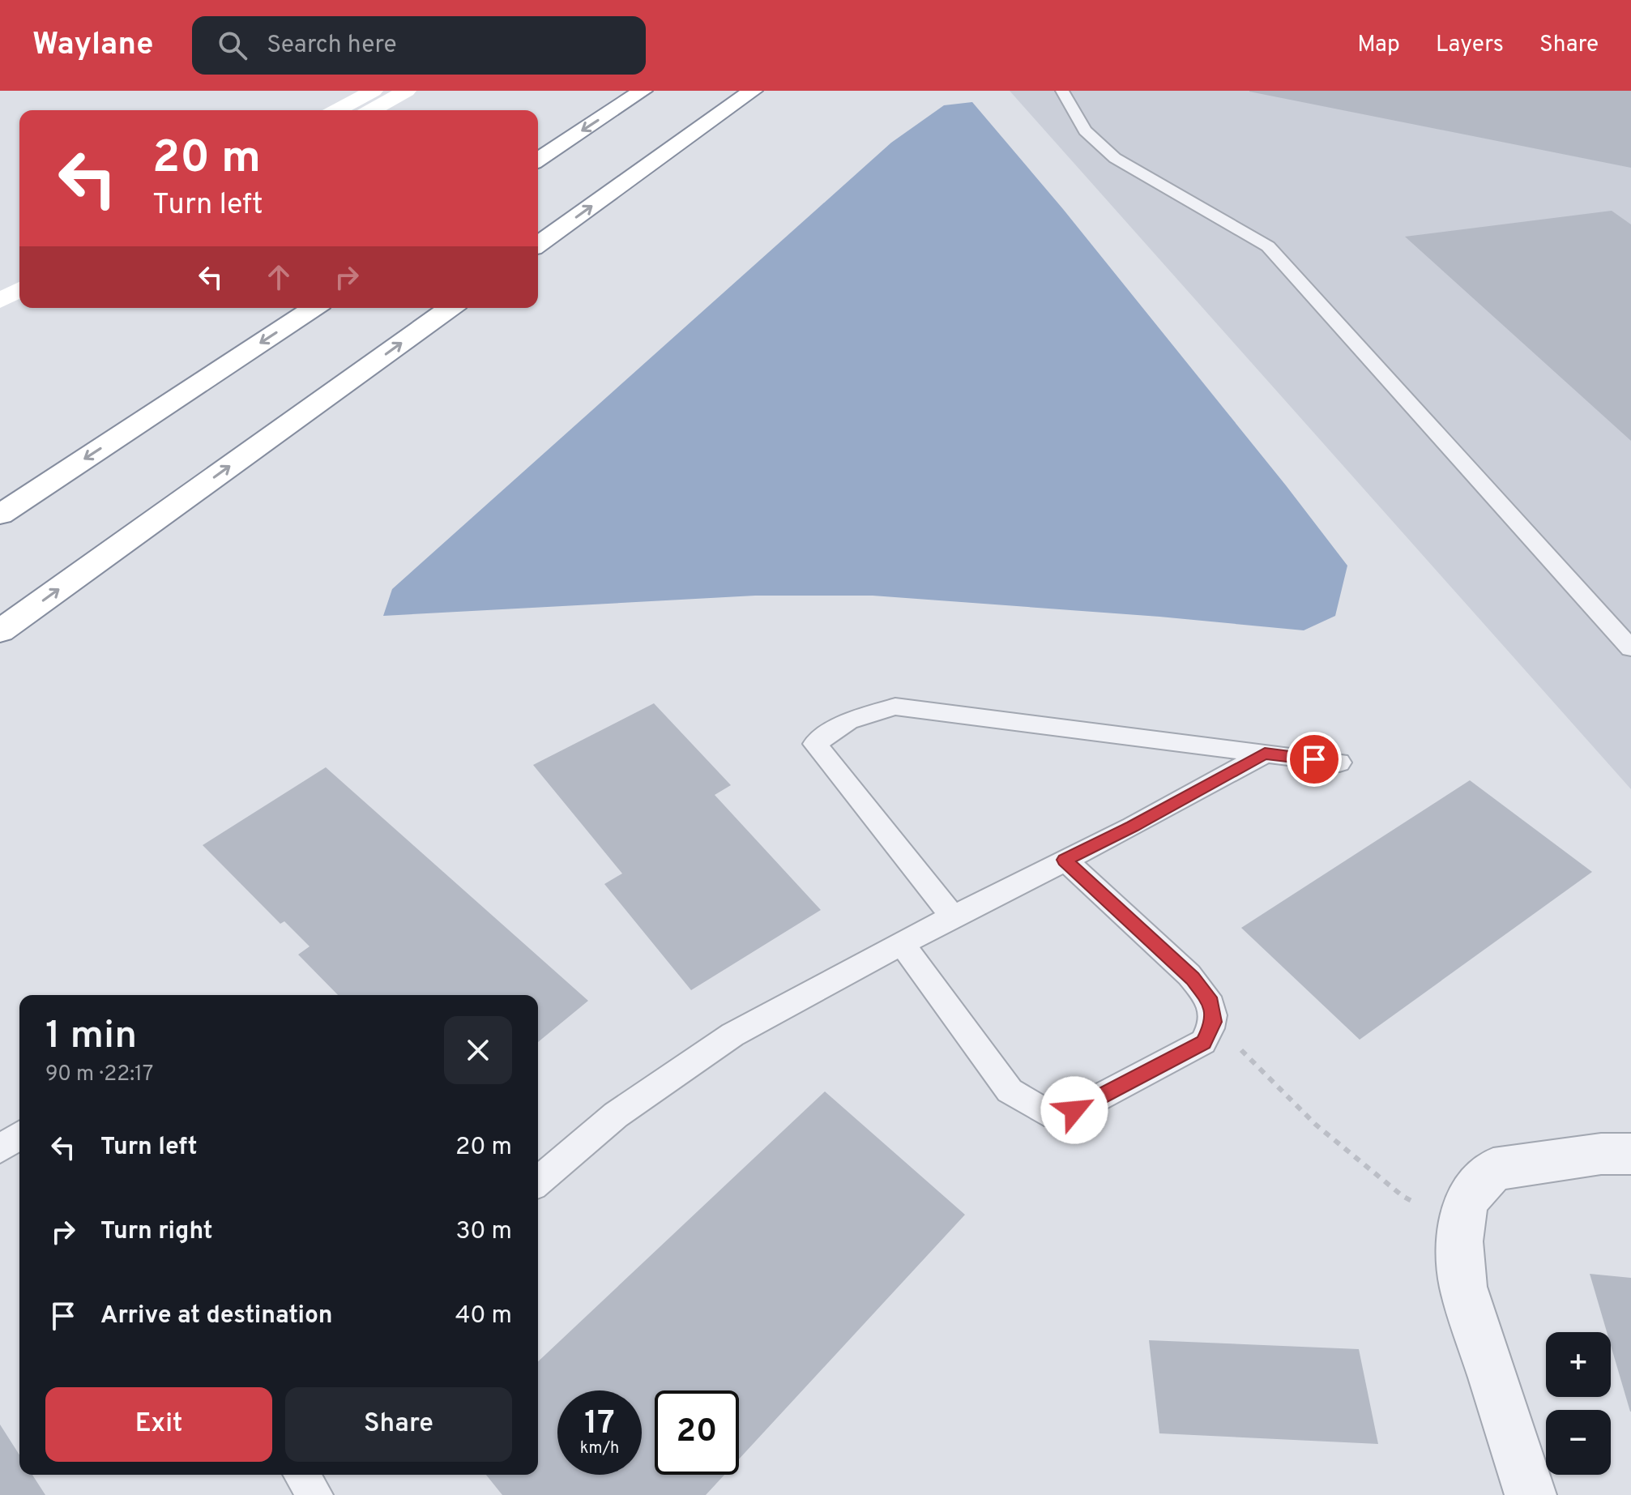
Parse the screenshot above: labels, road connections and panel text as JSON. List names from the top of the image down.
{
  "page": {
    "header": "Waylane",
    "search": "Search here",
    "nav": ["Map", "Layers", "Share"],
    "turn": ["20 m", "Turn left"],
    "heading": ["1 min", "90 m · 22:17"],
    "list": [
      {
        "name": "Turn left",
        "value": "20 m"
      },
      {
        "name": "Turn right",
        "value": "30 m"
      },
      {
        "name": "Arrive at destination",
        "value": "40 m"
      }
    ],
    "map_buttons": ["+", "−"],
    "buttons": ["Exit", "Share"],
    "speed": "17 km/h",
    "limit": "20"
  }
}
